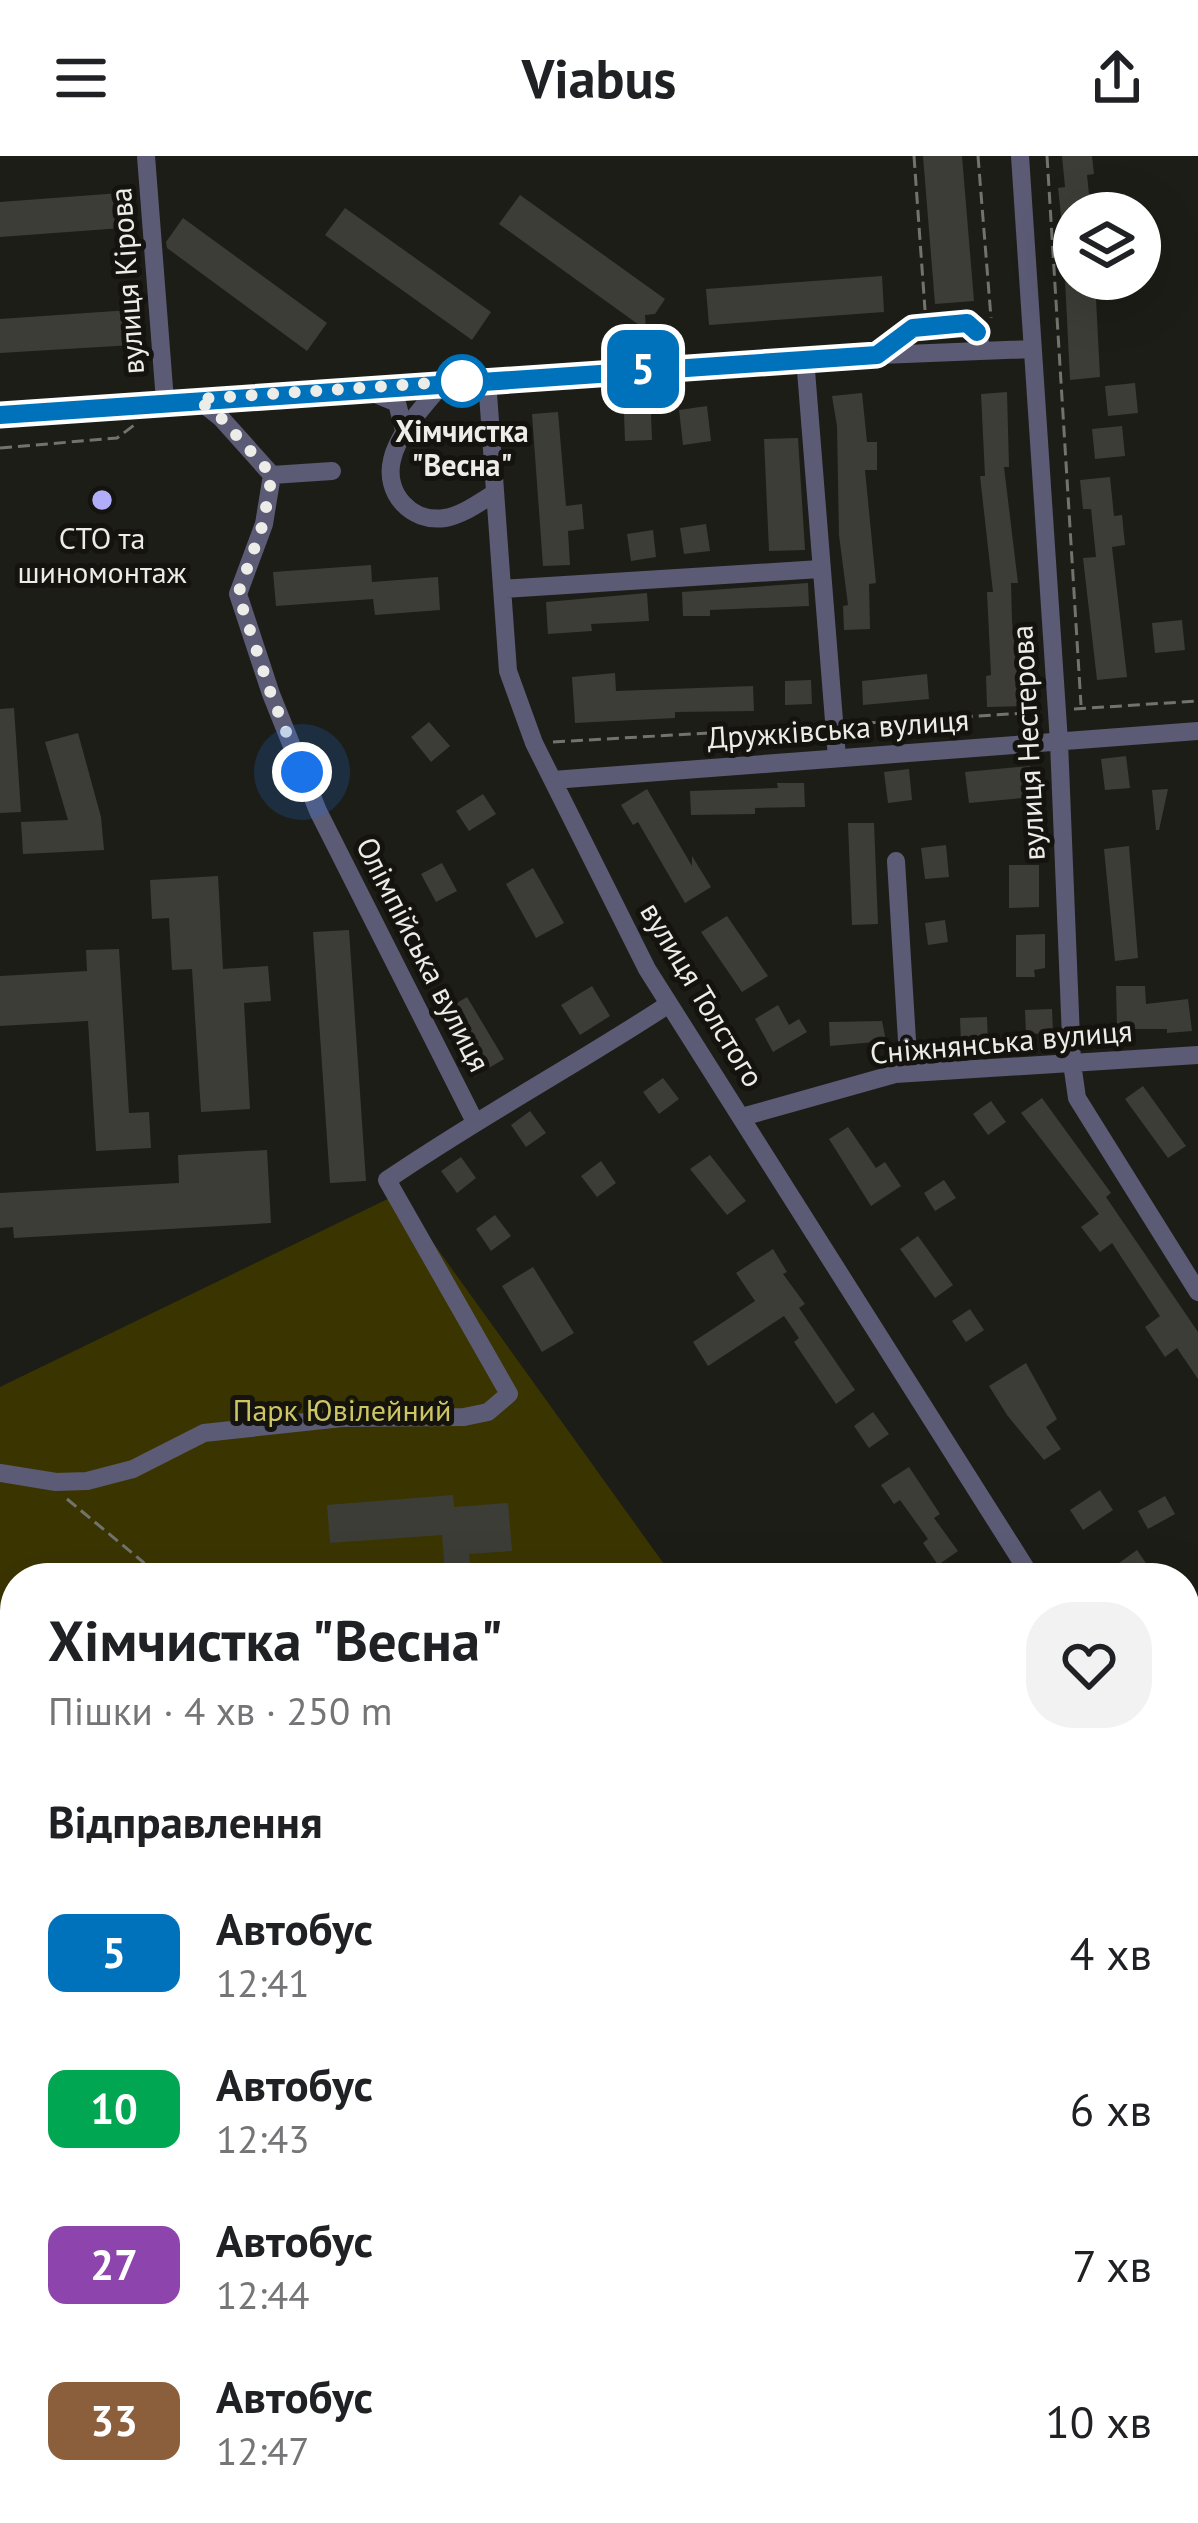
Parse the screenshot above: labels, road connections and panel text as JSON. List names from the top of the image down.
{
  "streets": {
    "street": [
      "вулиця Кірова",
      "Дружківська вулиця",
      "вулиця Нестерова",
      "Олімпійська вулиця",
      "вулиця Толстого",
      "Сніжнянська вулиця"
    ]
  },
  "crossings": [
    ["Дружківська вулиця", "вулиця Нестерова"],
    ["Дружківська вулиця", "вулиця Толстого"],
    ["вулиця Нестерова", "Сніжнянська вулиця"],
    ["Олімпійська вулиця", "вулиця Толстого"],
    ["вулиця Толстого", "Сніжнянська вулиця"]
  ],
  "parks": ["Парк Ювілейний"],
  "places": ["Хімчистка \"Весна\"", "СТО та шиномонтаж"],
  "lines": ["bus line 5"],
  "page": {
    "header": "Viabus",
    "on_map": "5",
    "heading": [
      ["Хімчистка \"Весна\"", "Пішки · 4 хв · 250 m"],
      "Відправлення"
    ],
    "list": [
      {
        "mark": "5",
        "name": "Автобус",
        "note": "12:41",
        "value": "4 хв"
      },
      {
        "mark": "10",
        "name": "Автобус",
        "note": "12:43",
        "value": "6 хв"
      },
      {
        "mark": "27",
        "name": "Автобус",
        "note": "12:44",
        "value": "7 хв"
      },
      {
        "mark": "33",
        "name": "Автобус",
        "note": "12:47",
        "value": "10 хв"
      }
    ]
  }
}
